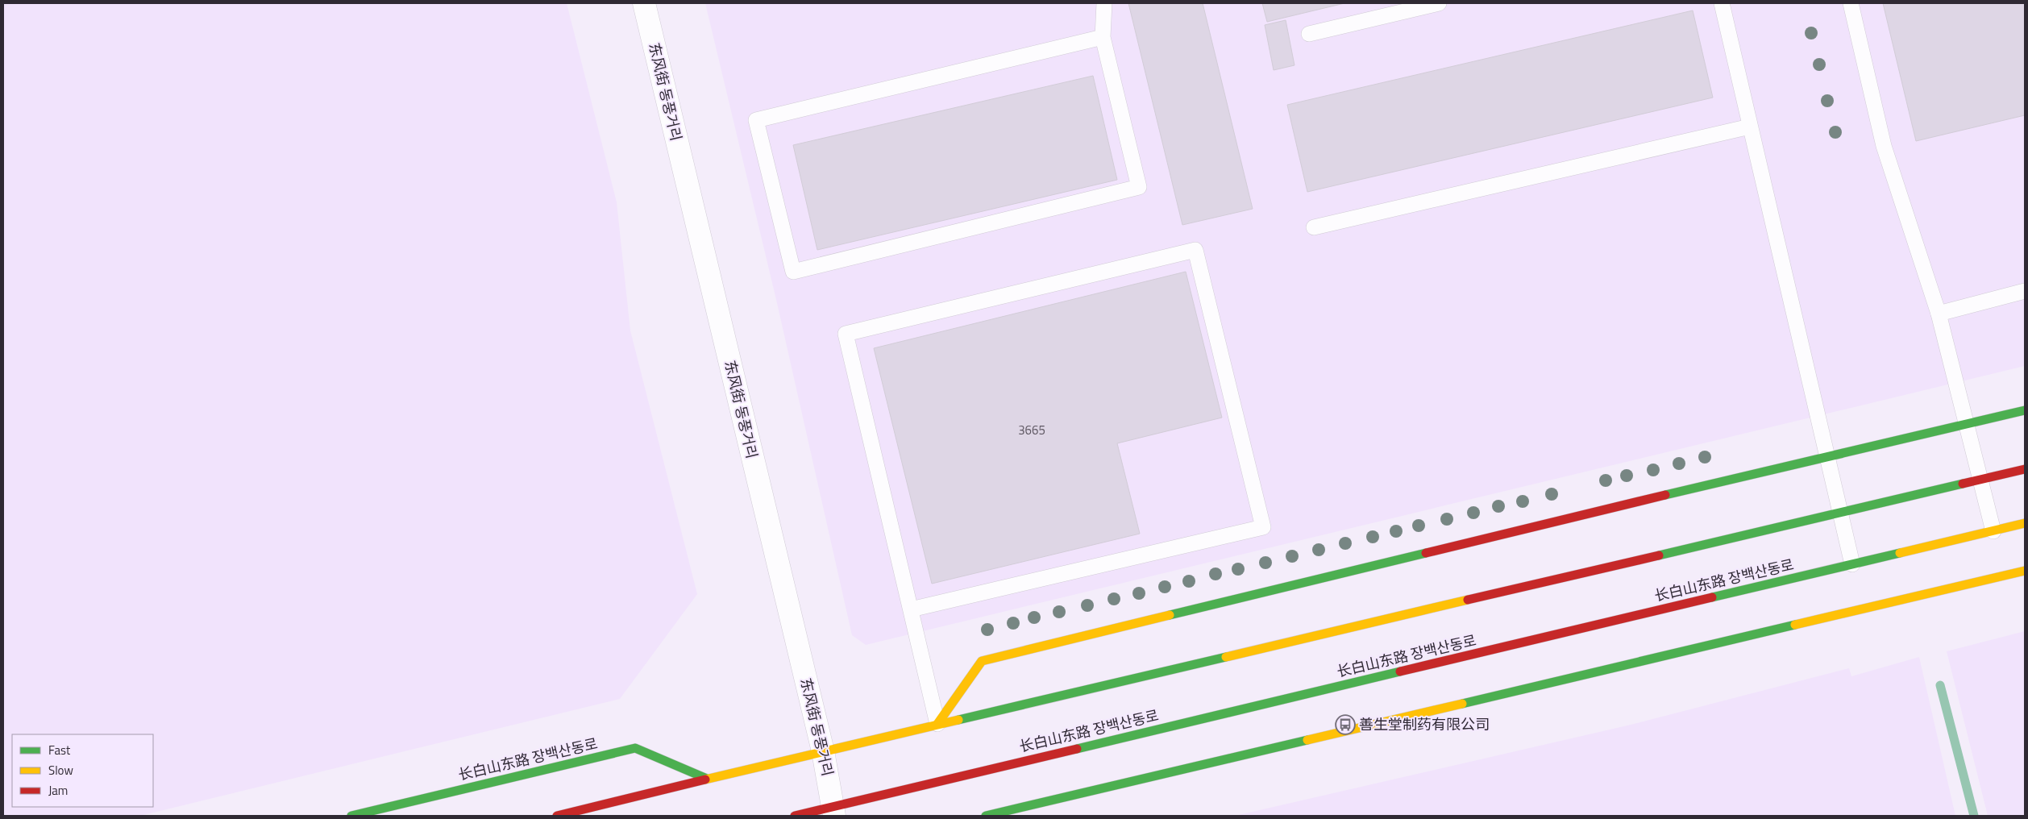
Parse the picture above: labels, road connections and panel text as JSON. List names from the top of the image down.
{
  "streets": {
    "main road": ["长白山东路 장백산동로"],
    "street": ["东风街 동풍거리"]
  },
  "crossings": [
    ["东风街 동풍거리", "长白山东路 장백산동로"]
  ],
  "places": {
    "bus stop": ["善生堂制药有限公司"]
  },
  "house_numbers": ["3665"],
  "legend": ["Fast", "Slow", "Jam"]
}
